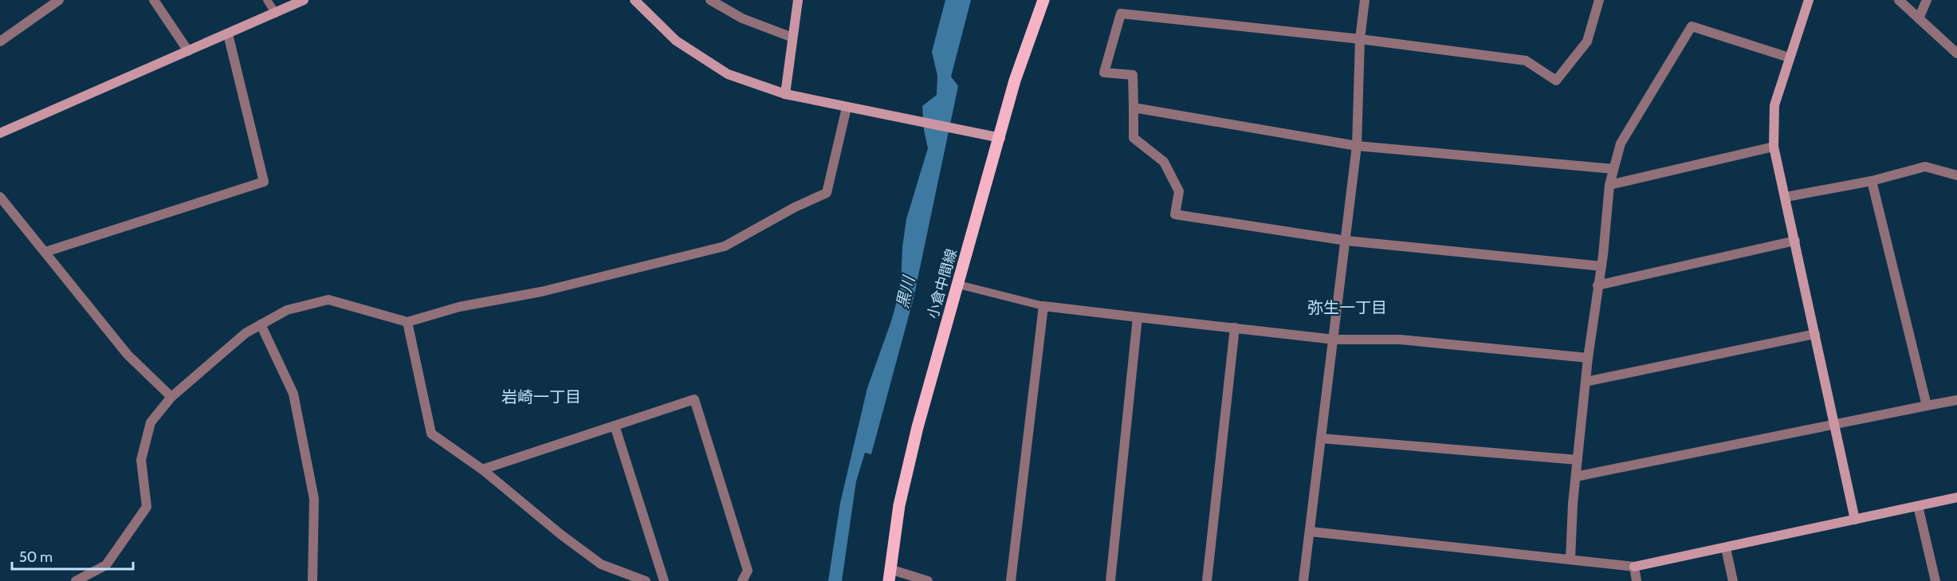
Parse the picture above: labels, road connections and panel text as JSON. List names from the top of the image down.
{
  "streets": {
    "main road": ["小倉中間線"]
  },
  "districts": ["弥生一丁目", "岩崎一丁目"],
  "water": ["黒川"],
  "scale_bar": "50 m"
}
